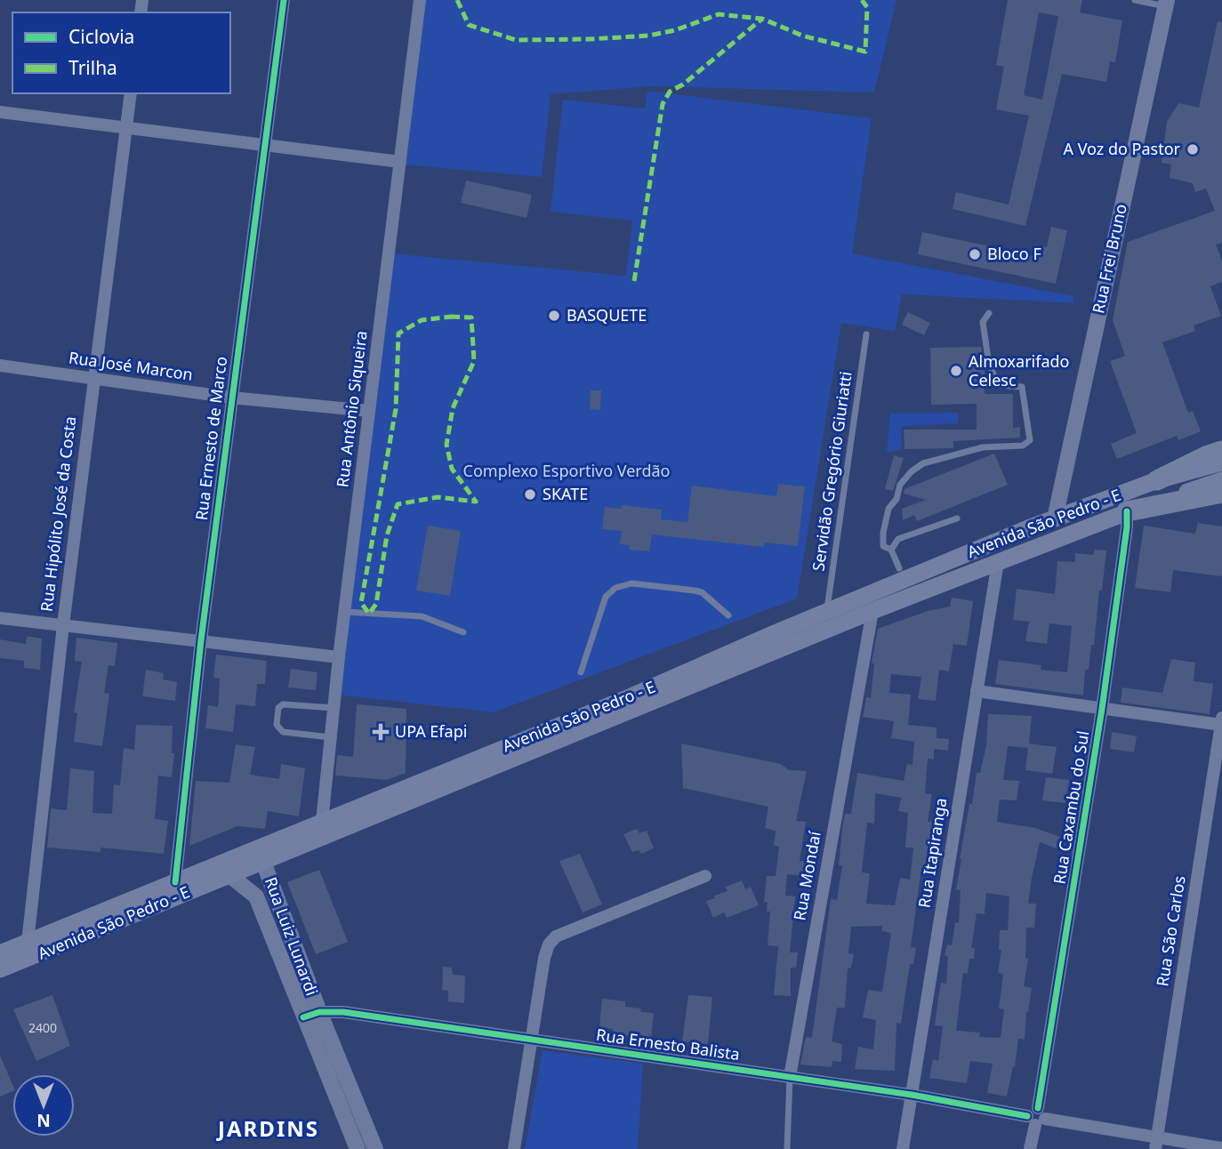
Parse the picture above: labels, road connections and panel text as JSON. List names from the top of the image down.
{
  "streets": {
    "main road": ["Avenida São Pedro - E"],
    "street": [
      "Rua Frei Bruno",
      "Rua José Marcon",
      "Rua Antônio Siqueira",
      "Rua Ernesto de Marco",
      "Rua Hipólito José da Costa",
      "Rua Caxambu do Sul",
      "Rua Itapiranga",
      "Rua Mondaí",
      "Rua São Carlos",
      "Rua Luiz Lunardi",
      "Rua Ernesto Balista"
    ],
    "lane": ["Servidão Gregório Giuriatti"]
  },
  "crossings": [
    ["Rua Frei Bruno", "Avenida São Pedro - E"],
    ["Rua José Marcon", "Rua Antônio Siqueira"],
    ["Rua José Marcon", "Rua Ernesto de Marco"],
    ["Rua José Marcon", "Rua Hipólito José da Costa"],
    ["Rua Antônio Siqueira", "Avenida São Pedro - E"],
    ["Rua Ernesto de Marco", "Avenida São Pedro - E"],
    ["Servidão Gregório Giuriatti", "Avenida São Pedro - E"],
    ["Rua Hipólito José da Costa", "Avenida São Pedro - E"],
    ["Avenida São Pedro - E", "Rua Caxambu do Sul"],
    ["Avenida São Pedro - E", "Rua Itapiranga"],
    ["Avenida São Pedro - E", "Rua Mondaí"],
    ["Avenida São Pedro - E", "Rua Luiz Lunardi"],
    ["Rua Caxambu do Sul", "Rua Ernesto Balista"],
    ["Rua Itapiranga", "Rua Ernesto Balista"],
    ["Rua Mondaí", "Rua Ernesto Balista"],
    ["Rua São Carlos", "Rua Ernesto Balista"],
    ["Rua Luiz Lunardi", "Rua Ernesto Balista"]
  ],
  "districts": ["JARDINS"],
  "parks": ["Complexo Esportivo Verdão"],
  "places": {
    "other": [
      "A Voz do Pastor",
      "Bloco F",
      "BASQUETE",
      "Almoxarifado Celesc",
      "SKATE"
    ],
    "health": ["UPA Efapi"]
  },
  "house_numbers": ["2400"],
  "legend": ["Ciclovia", "Trilha"],
  "north": "bottom"
}
